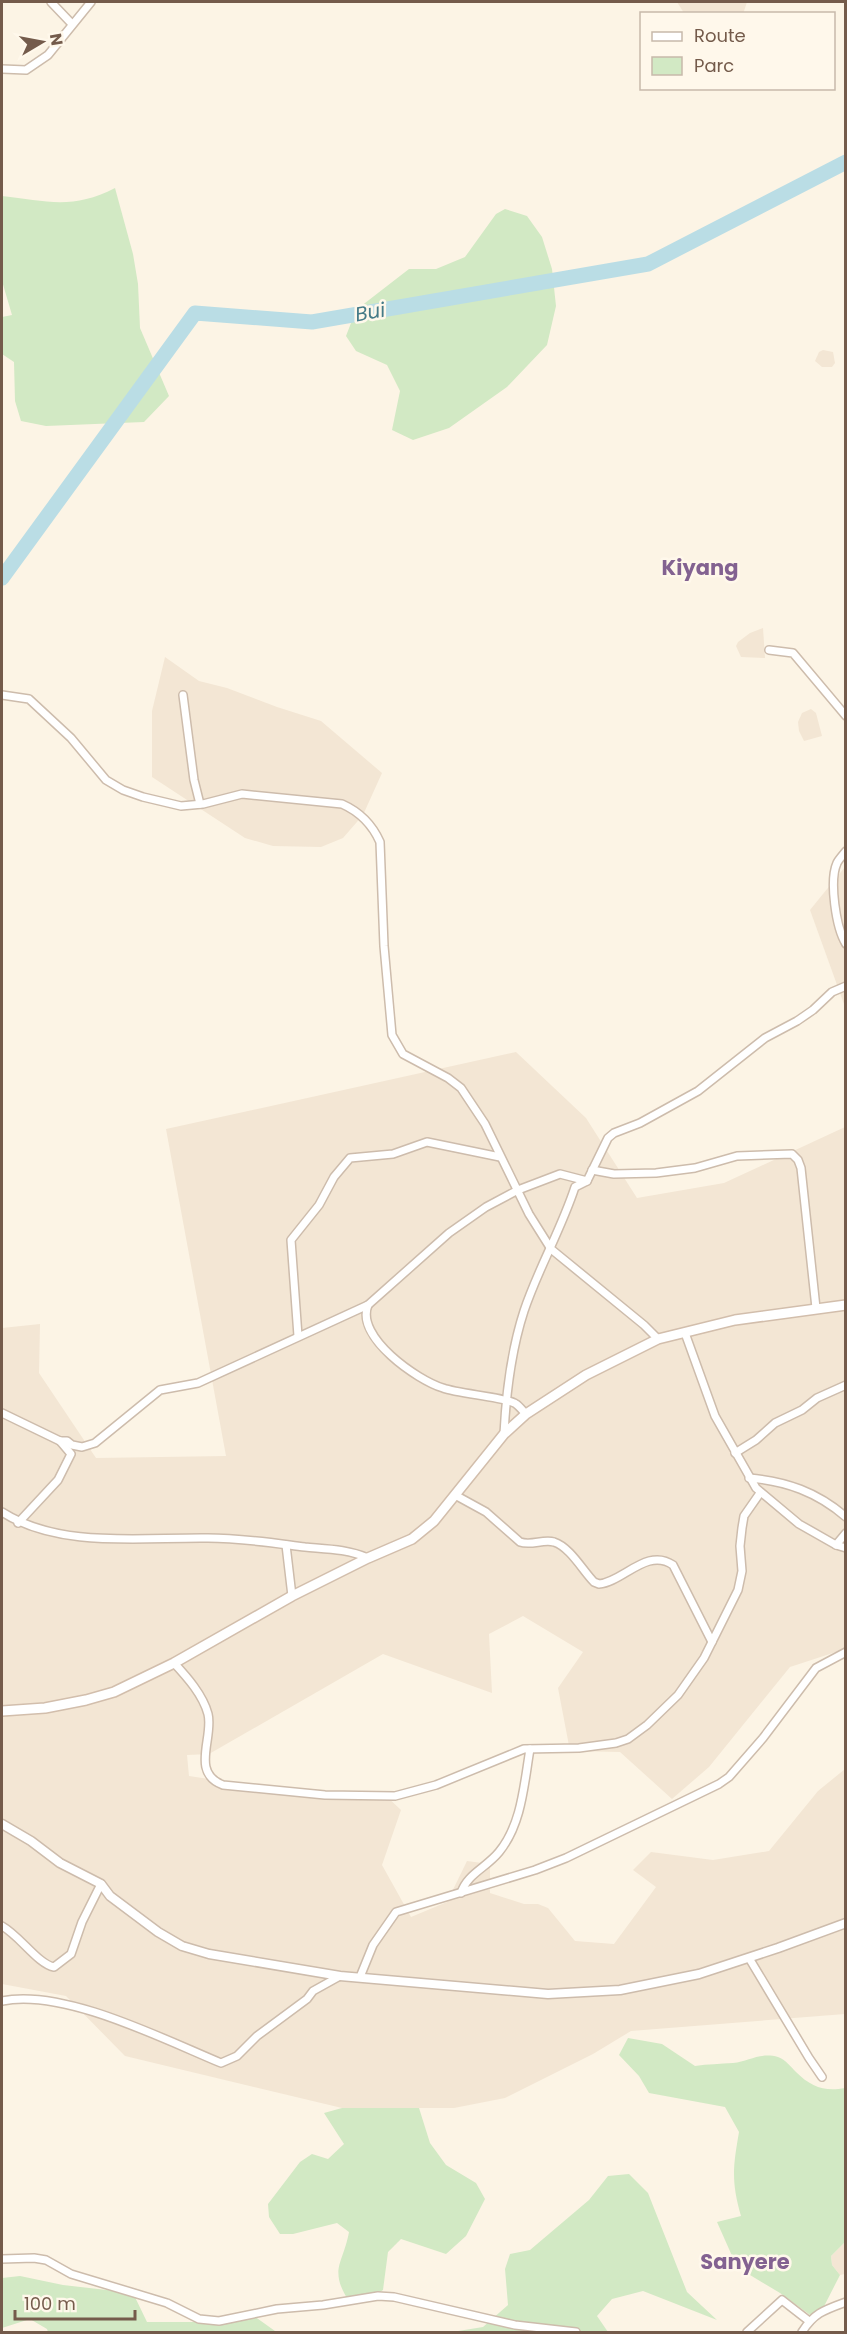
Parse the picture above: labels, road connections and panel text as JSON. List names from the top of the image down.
{
  "districts": ["Kiyang", "Sanyere"],
  "water": ["Bui"],
  "legend": ["Route", "Parc"],
  "scale_bar": "100 m",
  "north": "right"
}
